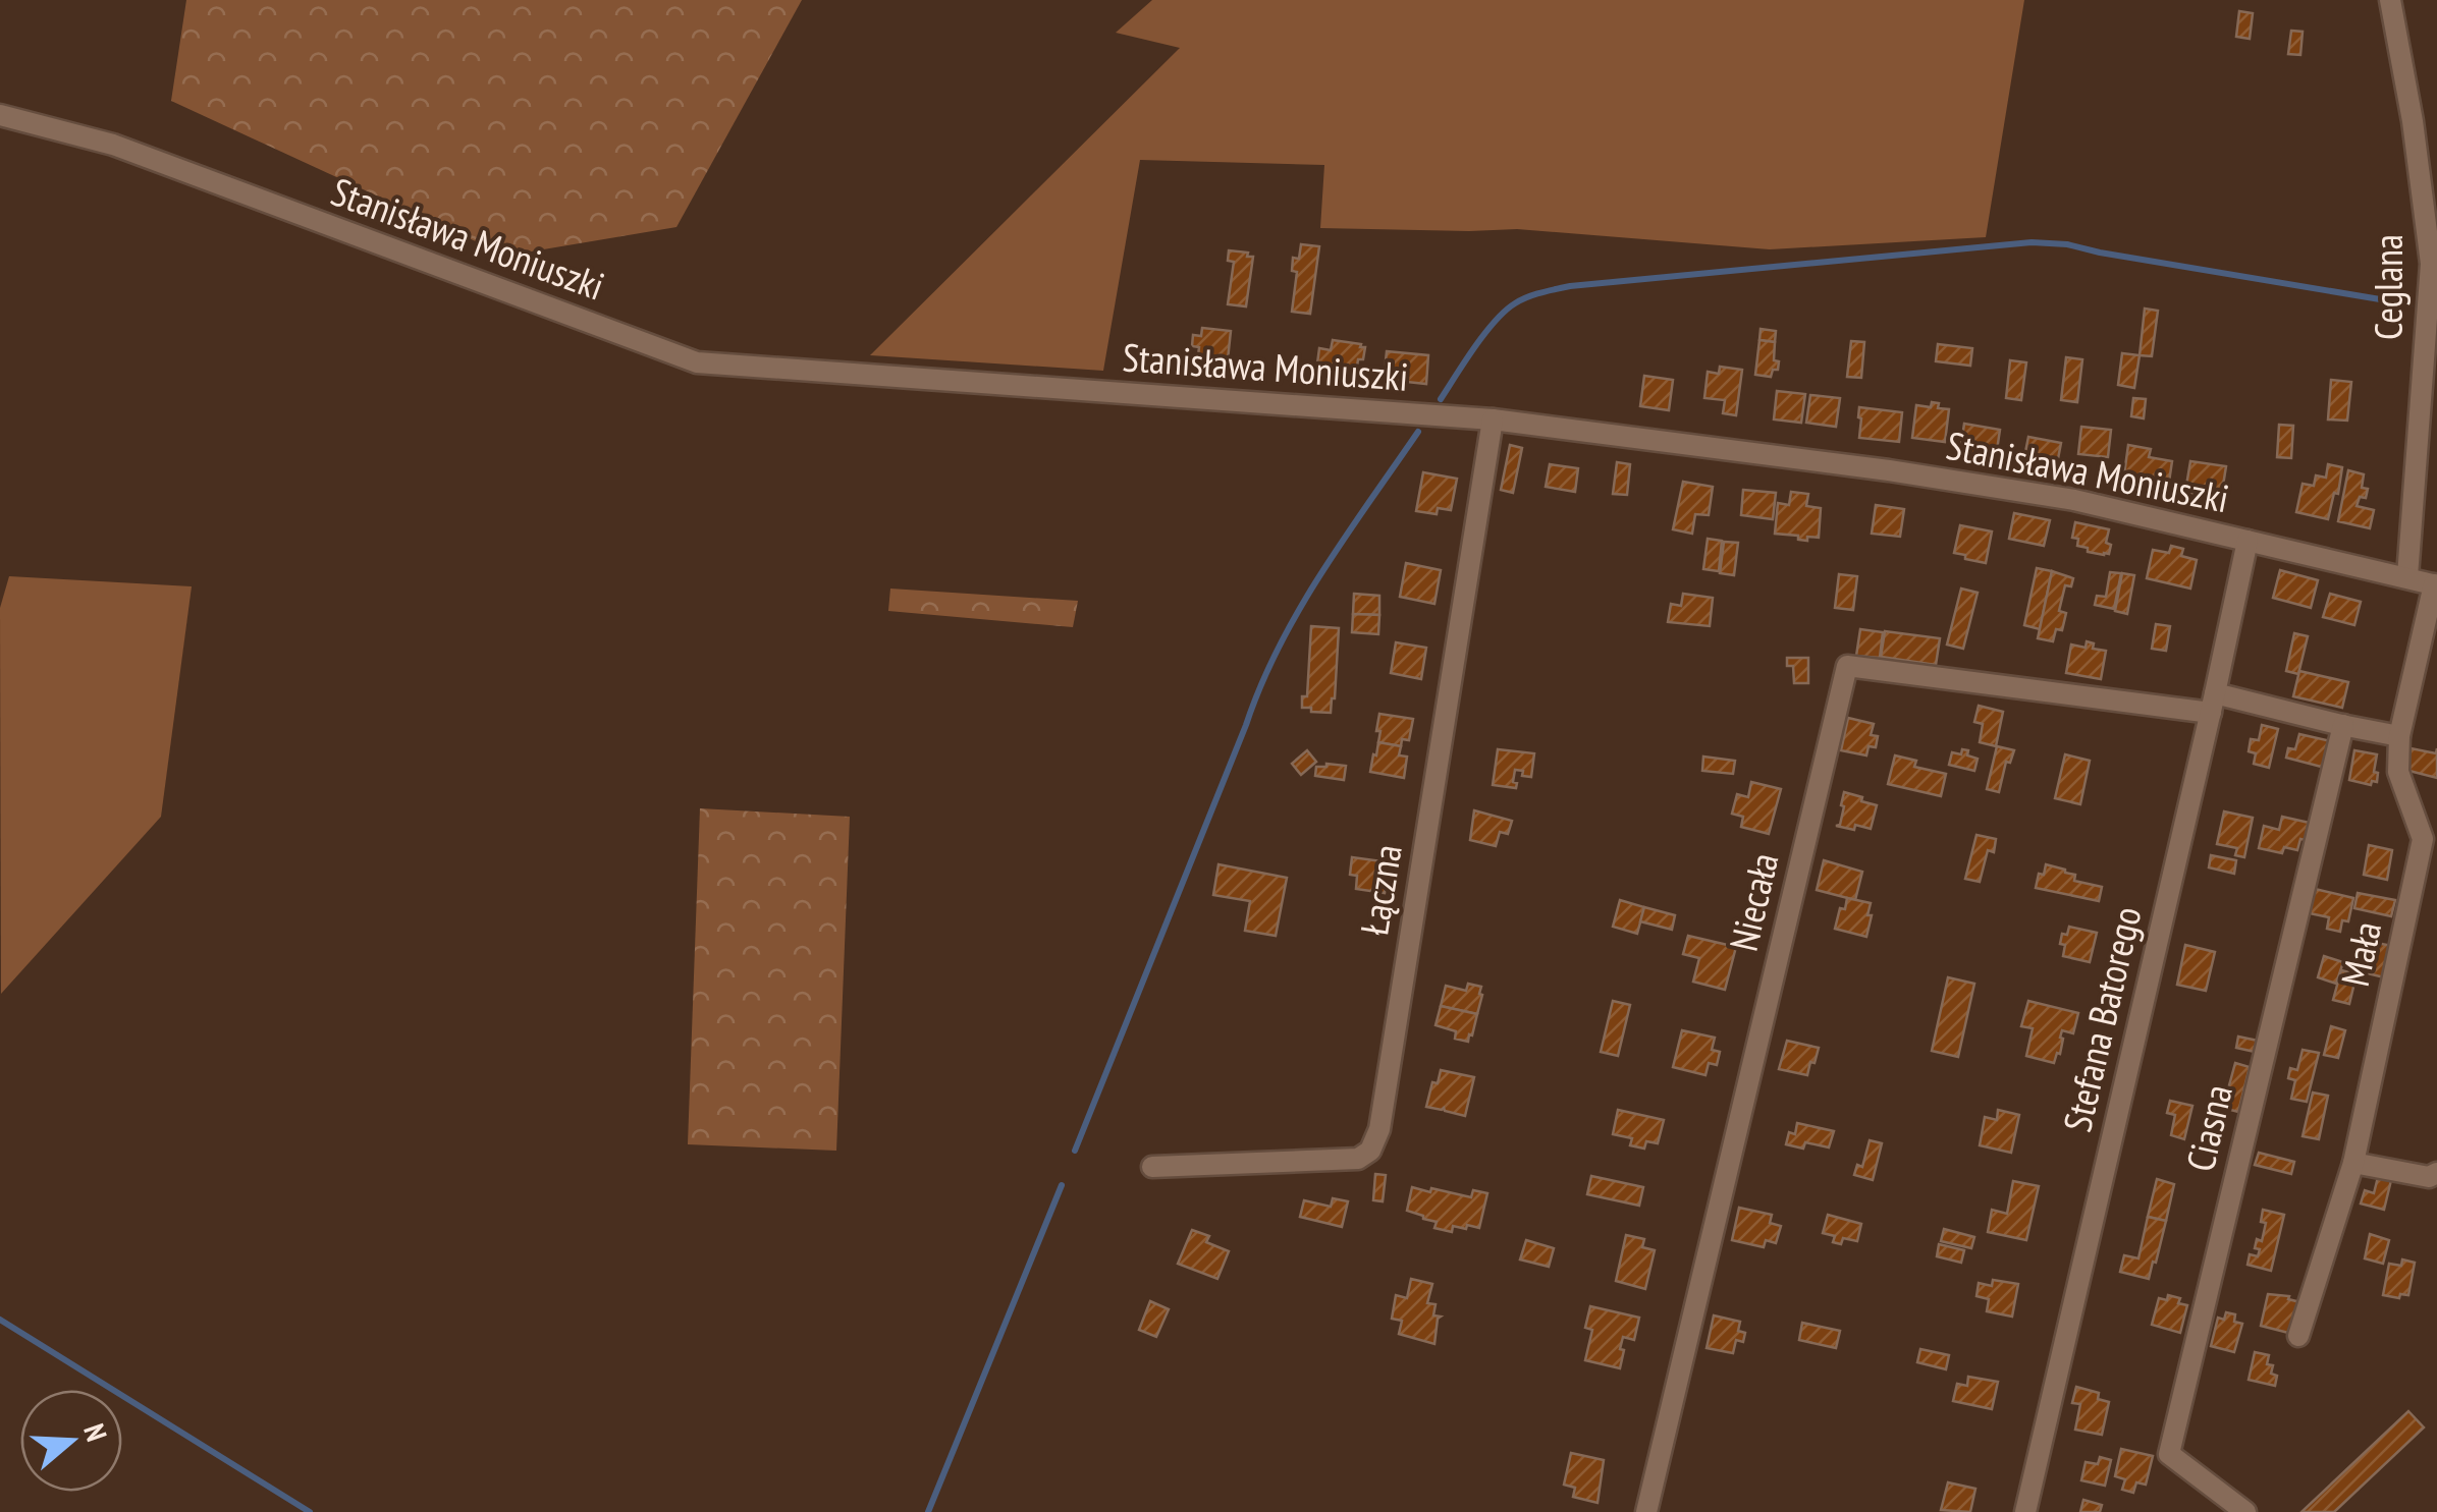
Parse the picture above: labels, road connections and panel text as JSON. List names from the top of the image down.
{
  "streets": {
    "street": [
      "Stanisława Moniuszki",
      "Ceglana",
      "Łączna",
      "Niecała",
      "Mała",
      "Stefana Batorego",
      "Ciasna"
    ]
  },
  "crossings": [
    ["Stanisława Moniuszki", "Ceglana"],
    ["Stanisława Moniuszki", "Łączna"],
    ["Stanisława Moniuszki", "Mała"],
    ["Stanisława Moniuszki", "Stefana Batorego"],
    ["Niecała", "Stefana Batorego"]
  ],
  "north": "right"
}
